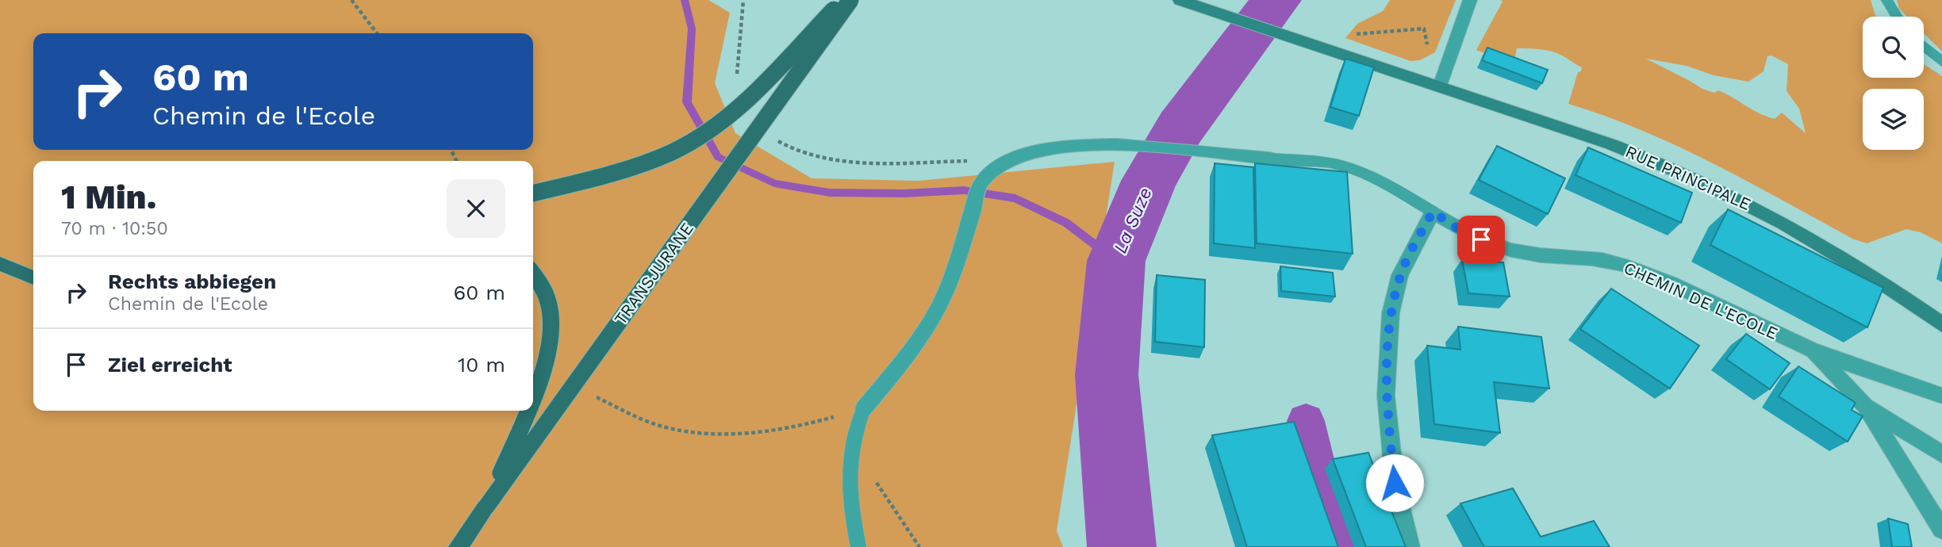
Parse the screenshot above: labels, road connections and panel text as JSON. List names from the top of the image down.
{
  "streets": {
    "main road": ["RUE PRINCIPALE", "TRANSJURANE"],
    "street": ["CHEMIN DE L'ECOLE"]
  },
  "water": ["La Suze"],
  "page": {
    "turn": ["60 m", "Chemin de l'Ecole"],
    "heading": ["1 Min.", "70 m · 10:50"],
    "list": [
      {
        "name": "Rechts abbiegen",
        "note": "Chemin de l'Ecole",
        "value": "60 m"
      },
      {
        "name": "Ziel erreicht",
        "value": "10 m"
      }
    ]
  }
}
